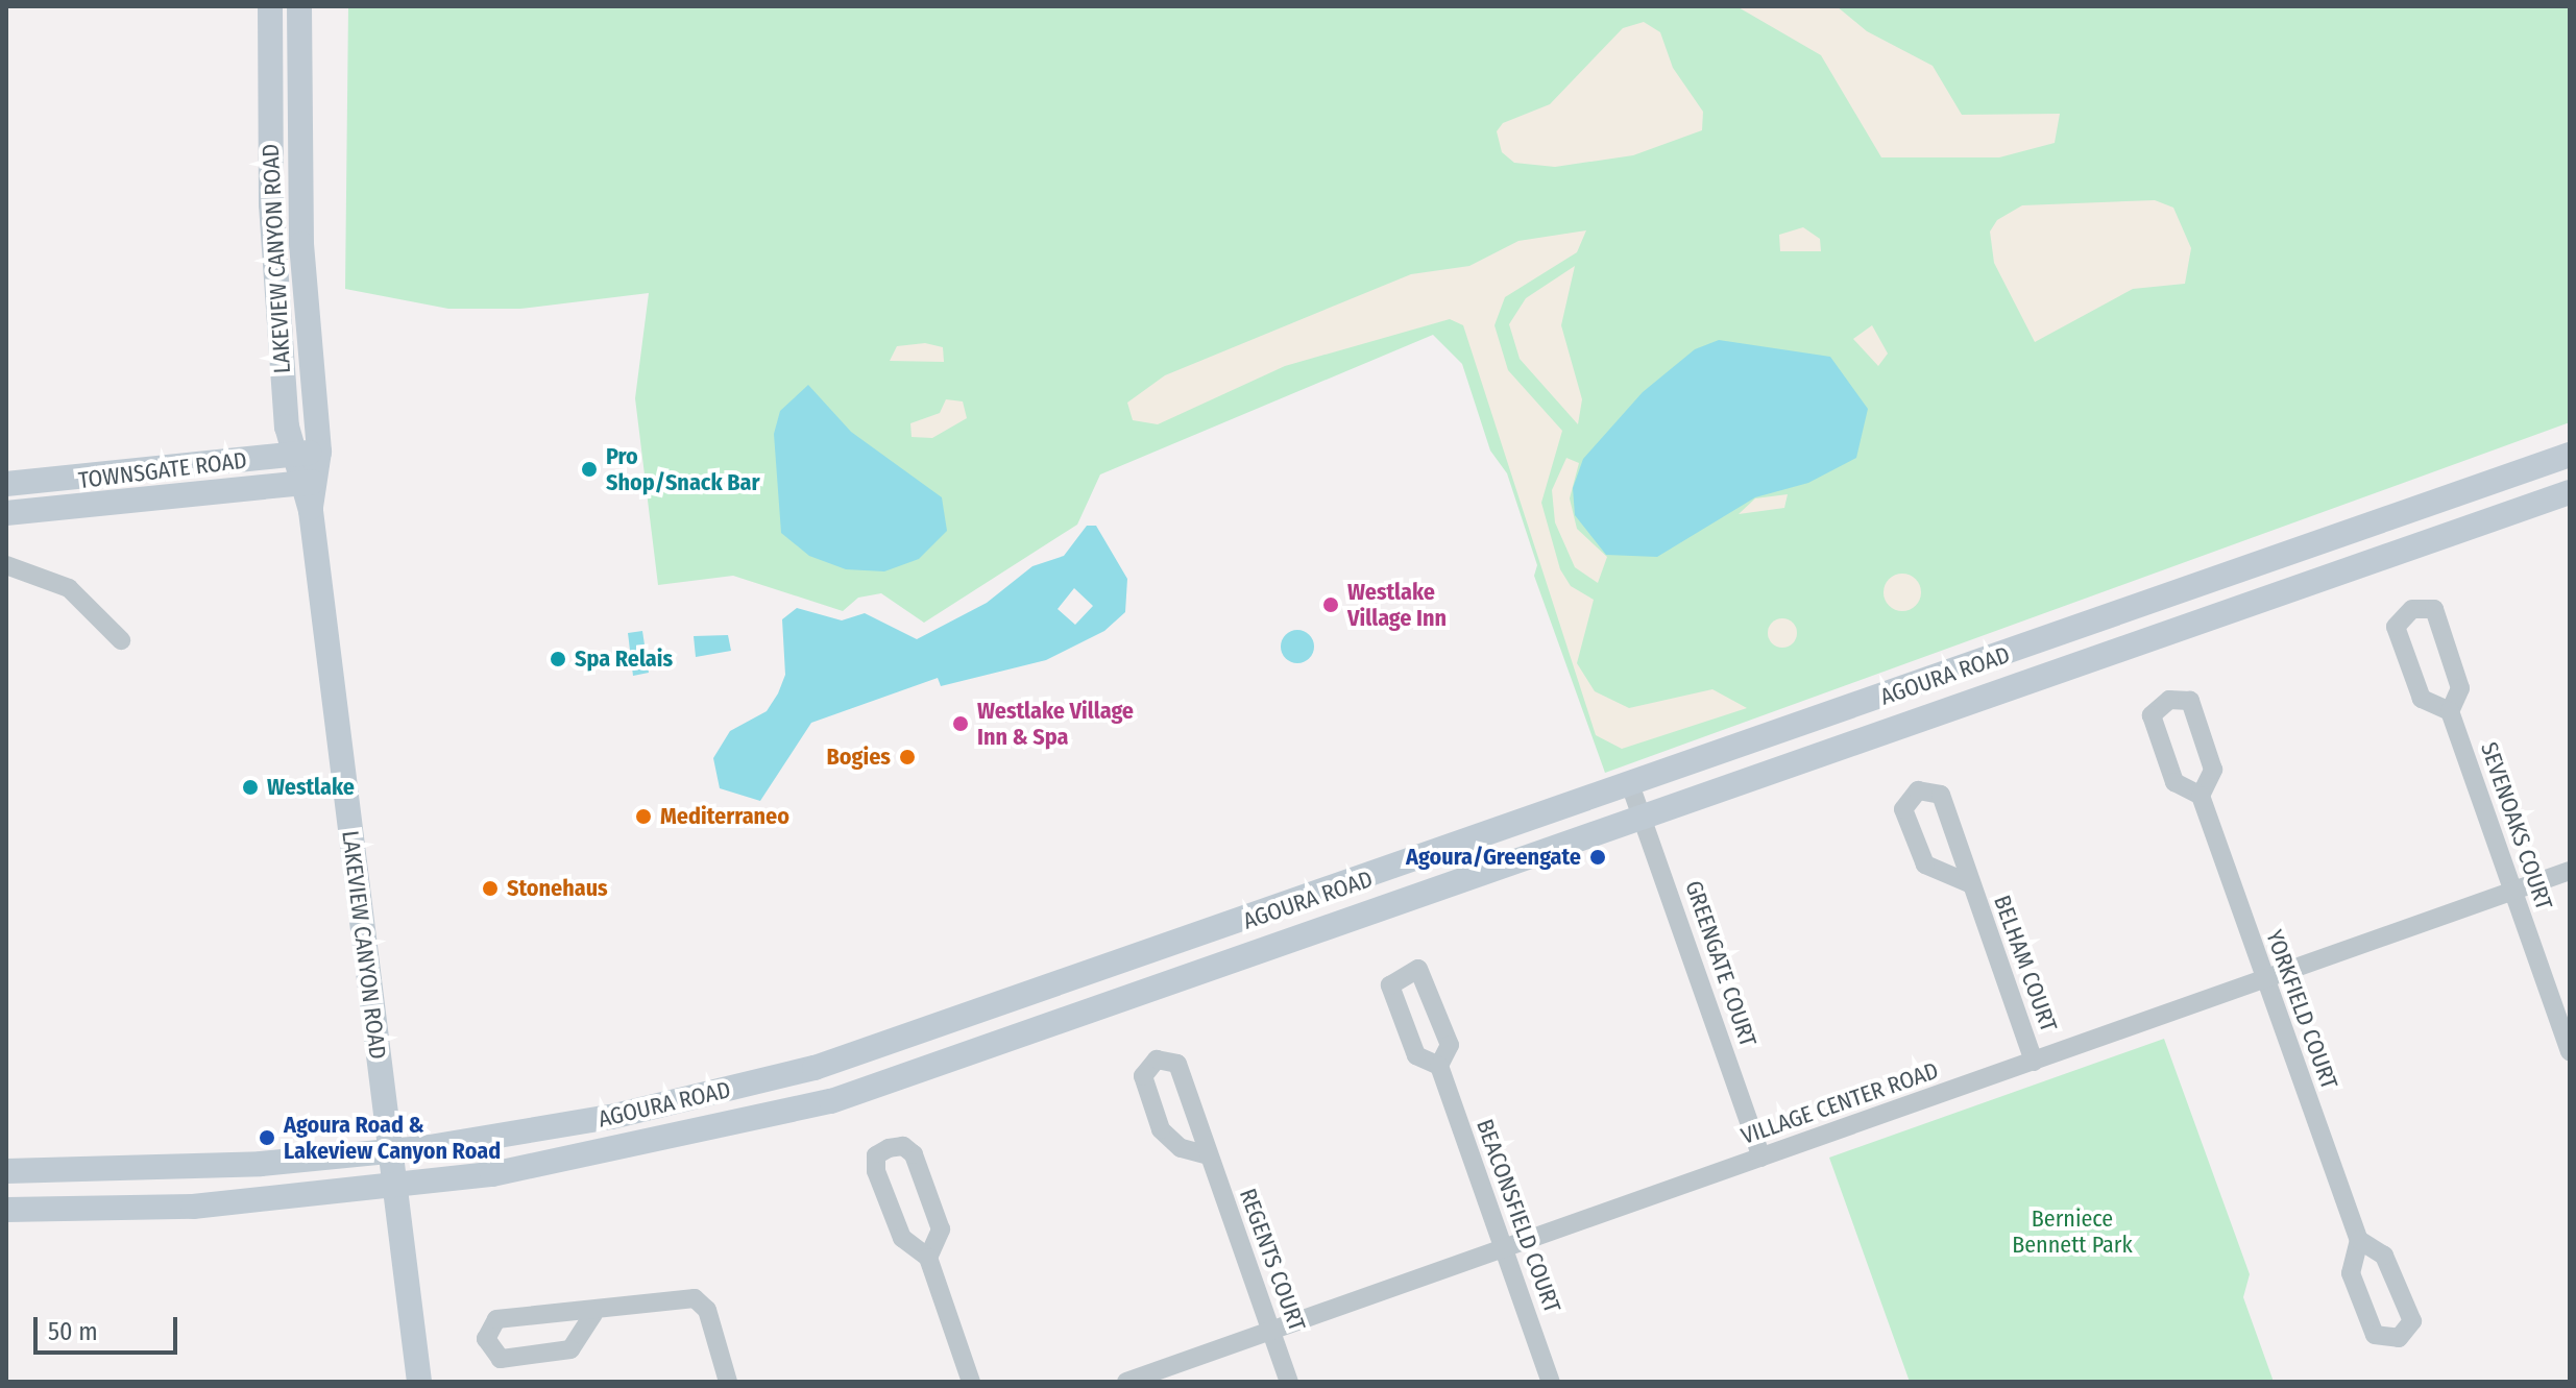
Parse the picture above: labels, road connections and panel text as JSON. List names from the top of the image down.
{
  "streets": {
    "main road": ["LAKEVIEW CANYON ROAD", "TOWNSGATE ROAD", "AGOURA ROAD"],
    "street": [
      "SEVENOAKS COURT",
      "GREENGATE COURT",
      "BELHAM COURT",
      "YORKFIELD COURT",
      "VILLAGE CENTER ROAD",
      "BEACONSFIELD COURT",
      "REGENTS COURT"
    ]
  },
  "crossings": [
    ["LAKEVIEW CANYON ROAD", "TOWNSGATE ROAD"],
    ["LAKEVIEW CANYON ROAD", "AGOURA ROAD"],
    ["AGOURA ROAD", "GREENGATE COURT"],
    ["SEVENOAKS COURT", "VILLAGE CENTER ROAD"],
    ["GREENGATE COURT", "VILLAGE CENTER ROAD"],
    ["BELHAM COURT", "VILLAGE CENTER ROAD"],
    ["YORKFIELD COURT", "VILLAGE CENTER ROAD"],
    ["VILLAGE CENTER ROAD", "BEACONSFIELD COURT"],
    ["VILLAGE CENTER ROAD", "REGENTS COURT"]
  ],
  "parks": ["Berniece Bennett Park"],
  "places": [
    "Pro Shop/Snack Bar",
    "Westlake Village Inn",
    "Spa Relais",
    "Westlake Village Inn & Spa",
    "Bogies",
    "Westlake",
    "Mediterraneo",
    "Agoura/Greengate",
    "Stonehaus",
    "Agoura Road & Lakeview Canyon Road"
  ],
  "scale_bar": "50 m"
}
